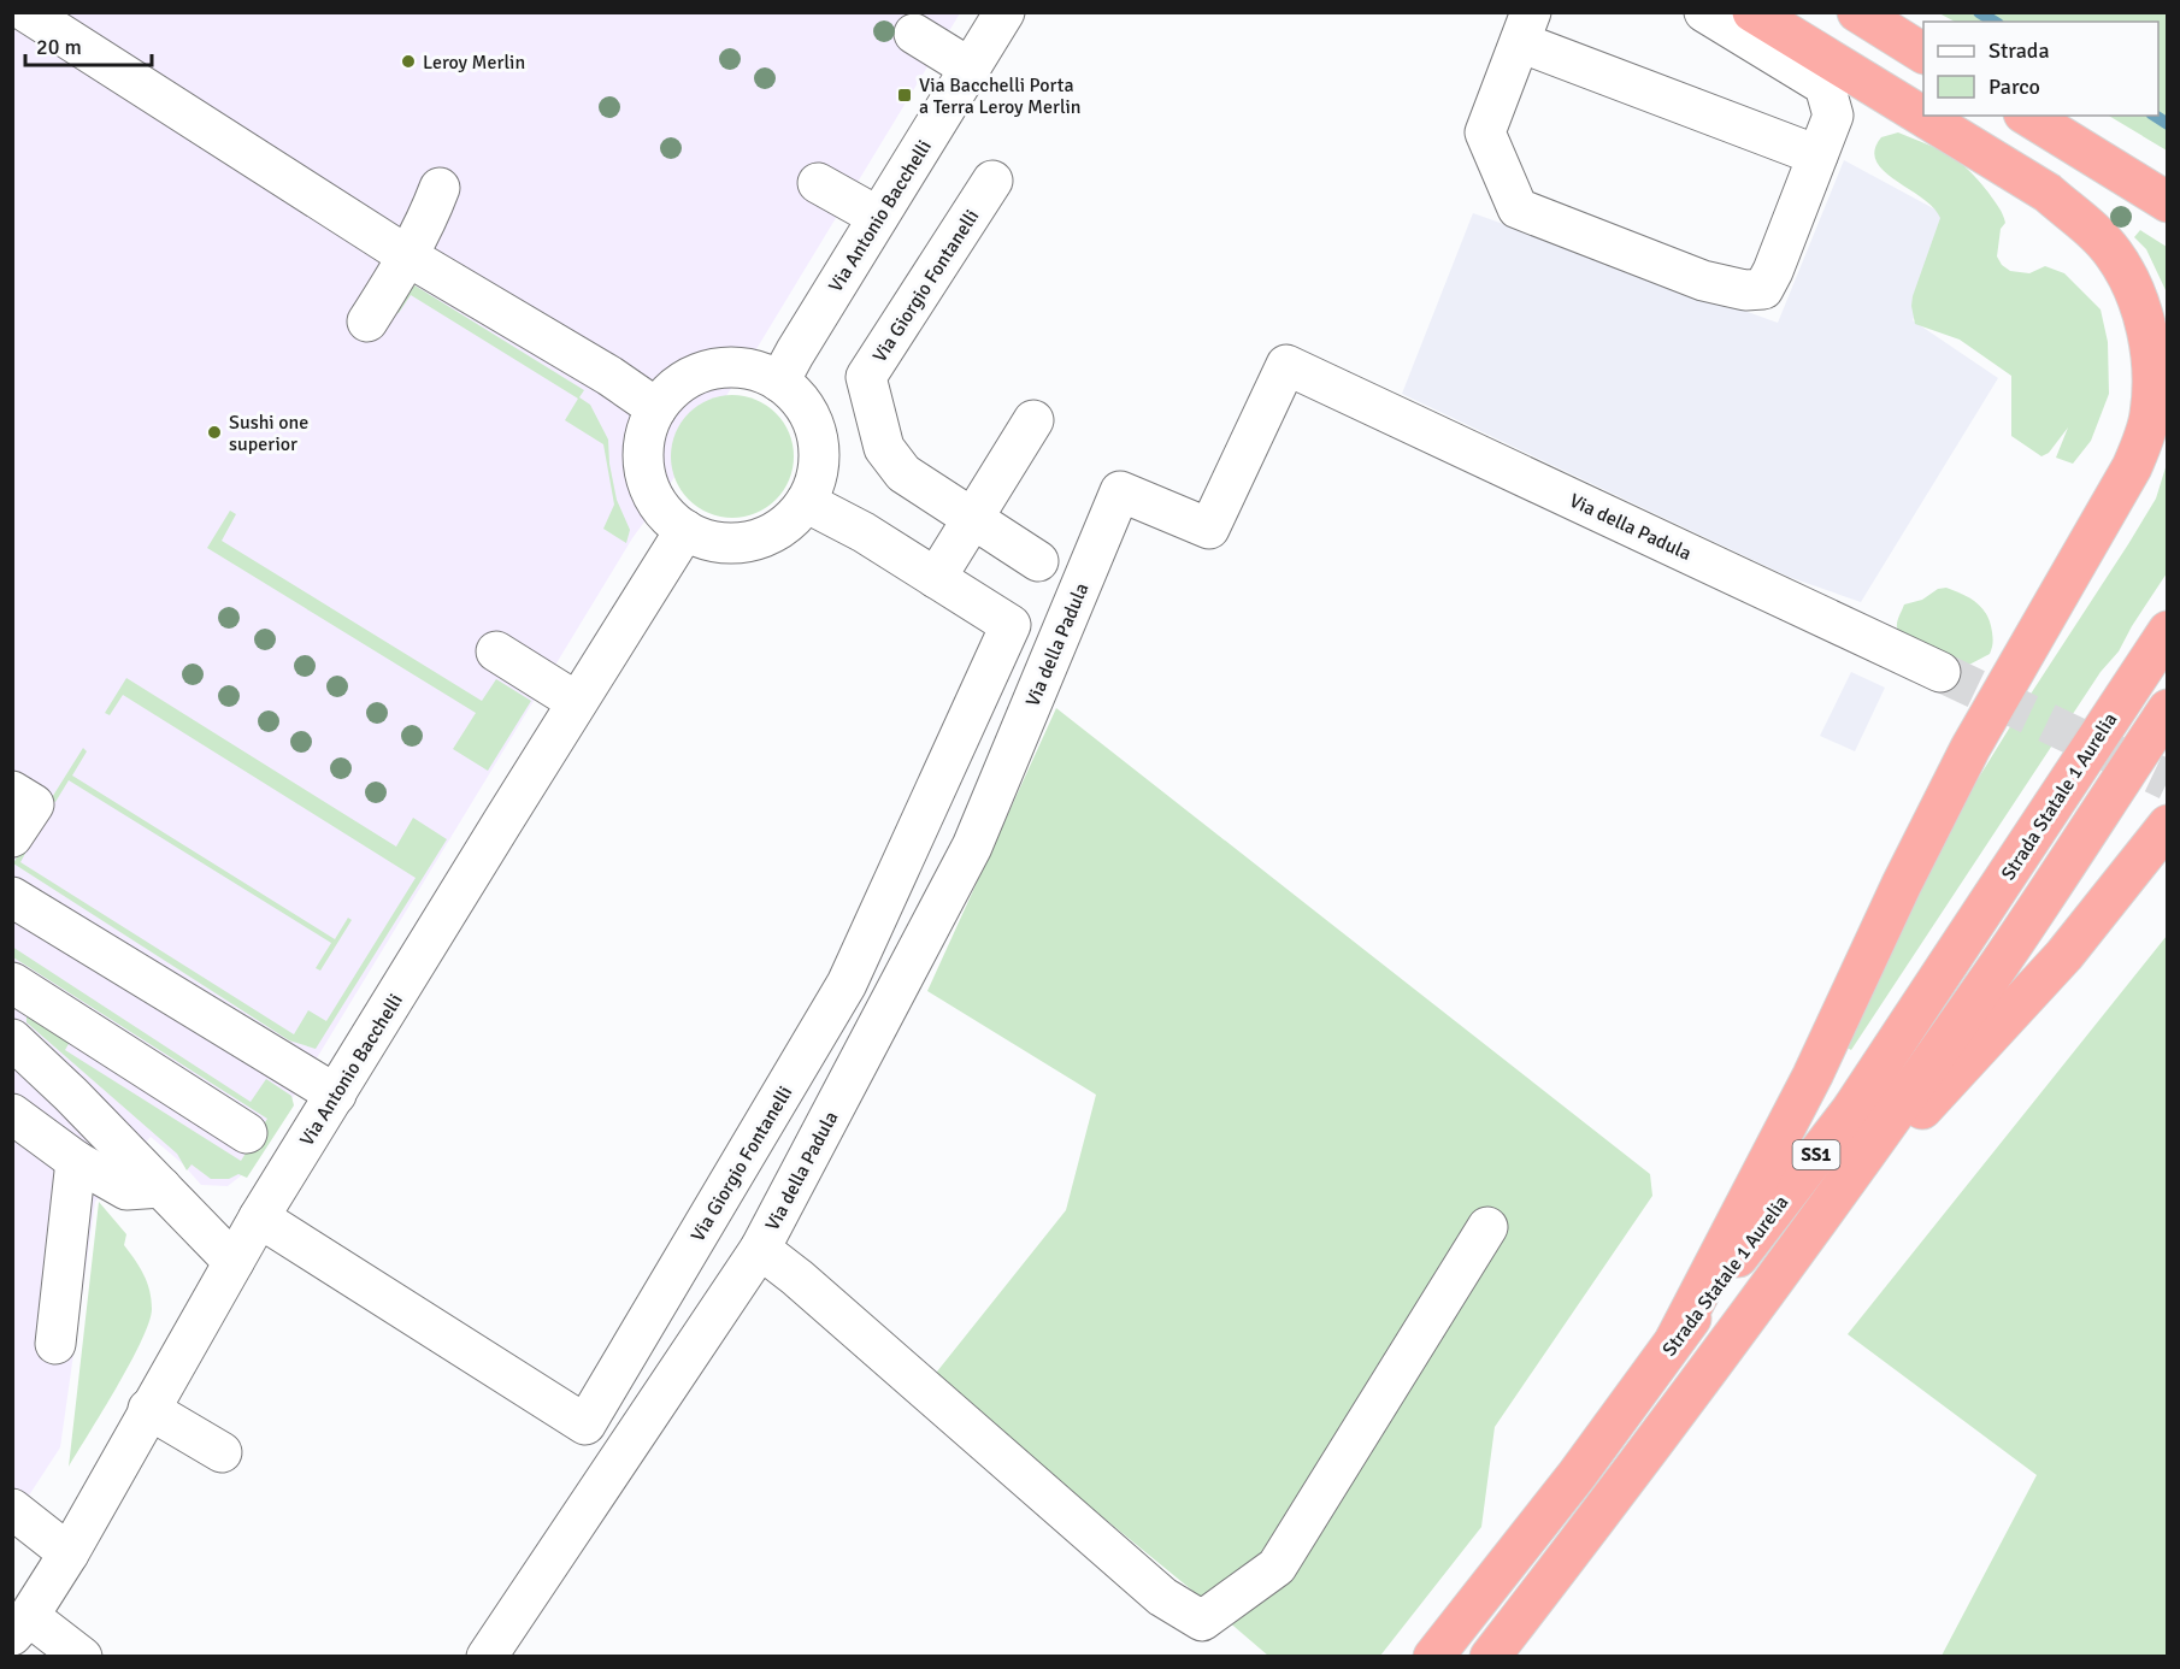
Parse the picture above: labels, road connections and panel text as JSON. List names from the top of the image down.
{
  "streets": {
    "highway": ["Strada Statale 1 Aurelia", "SS1"],
    "street": ["Via Antonio Bacchelli", "Via Giorgio Fontanelli", "Via della Padula"]
  },
  "crossings": [
    ["Via Antonio Bacchelli", "Via Giorgio Fontanelli"]
  ],
  "places": {
    "other": ["Leroy Merlin", "Sushi one superior"],
    "transit": ["Via Bacchelli Porta a Terra Leroy Merlin"]
  },
  "legend": ["Strada", "Parco"],
  "scale_bar": "20 m"
}
